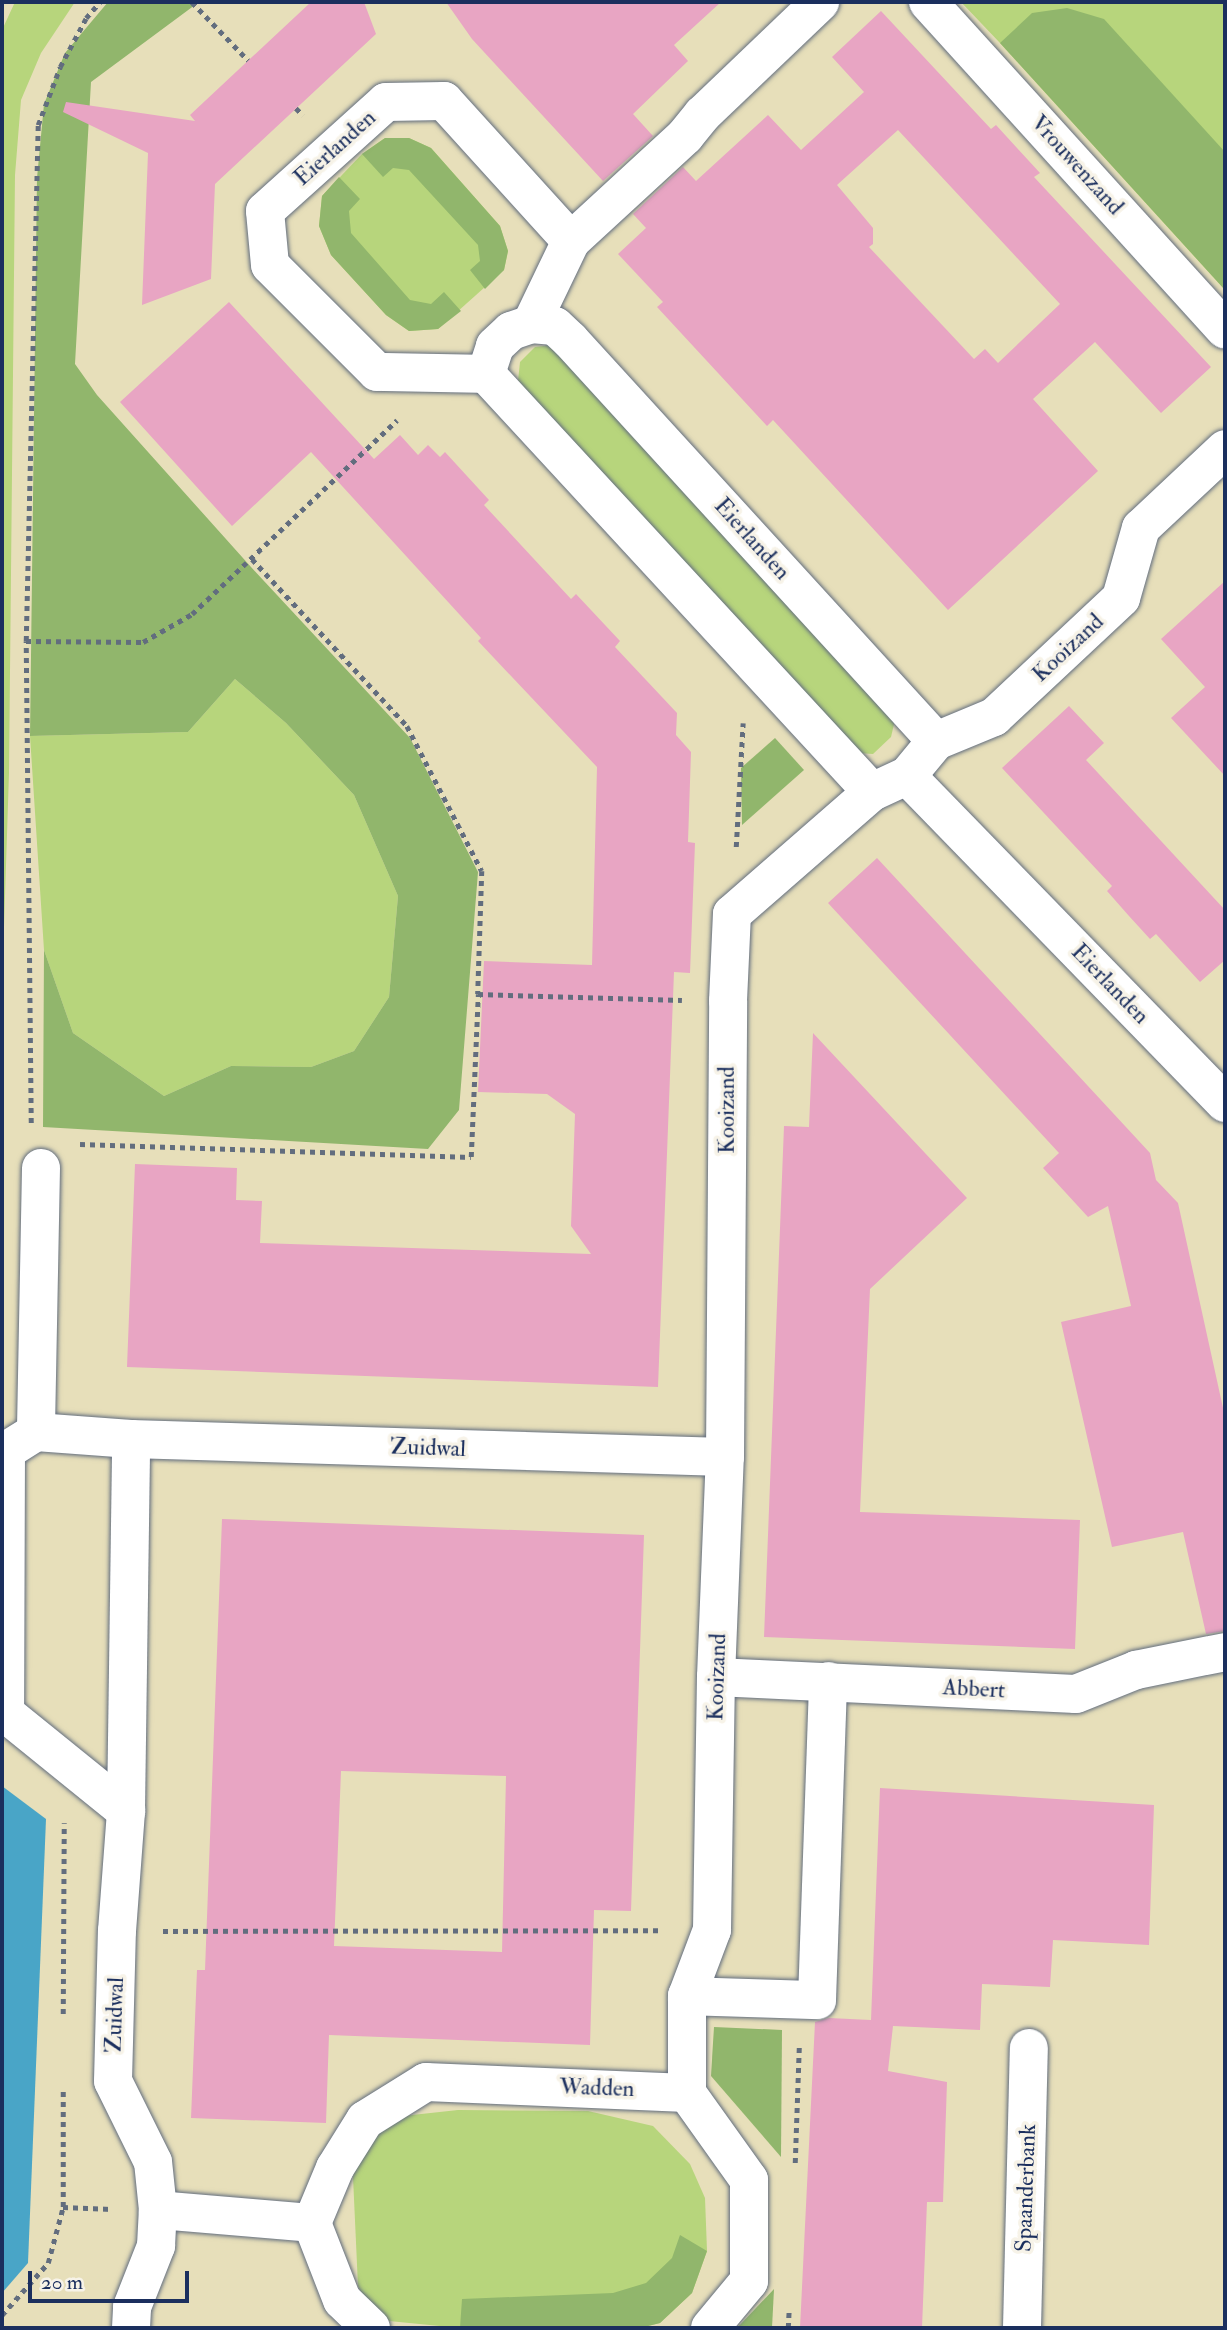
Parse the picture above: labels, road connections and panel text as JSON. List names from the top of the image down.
{
  "streets": {
    "street": [
      "Eierlanden",
      "Vrouwenzand",
      "Kooizand",
      "Zuidwal",
      "Abbert",
      "Wadden",
      "Spaanderbank"
    ]
  },
  "crossings": [
    ["Eierlanden", "Kooizand"],
    ["Kooizand", "Zuidwal"],
    ["Kooizand", "Abbert"],
    ["Kooizand", "Wadden"]
  ],
  "scale_bar": "20 m"
}
